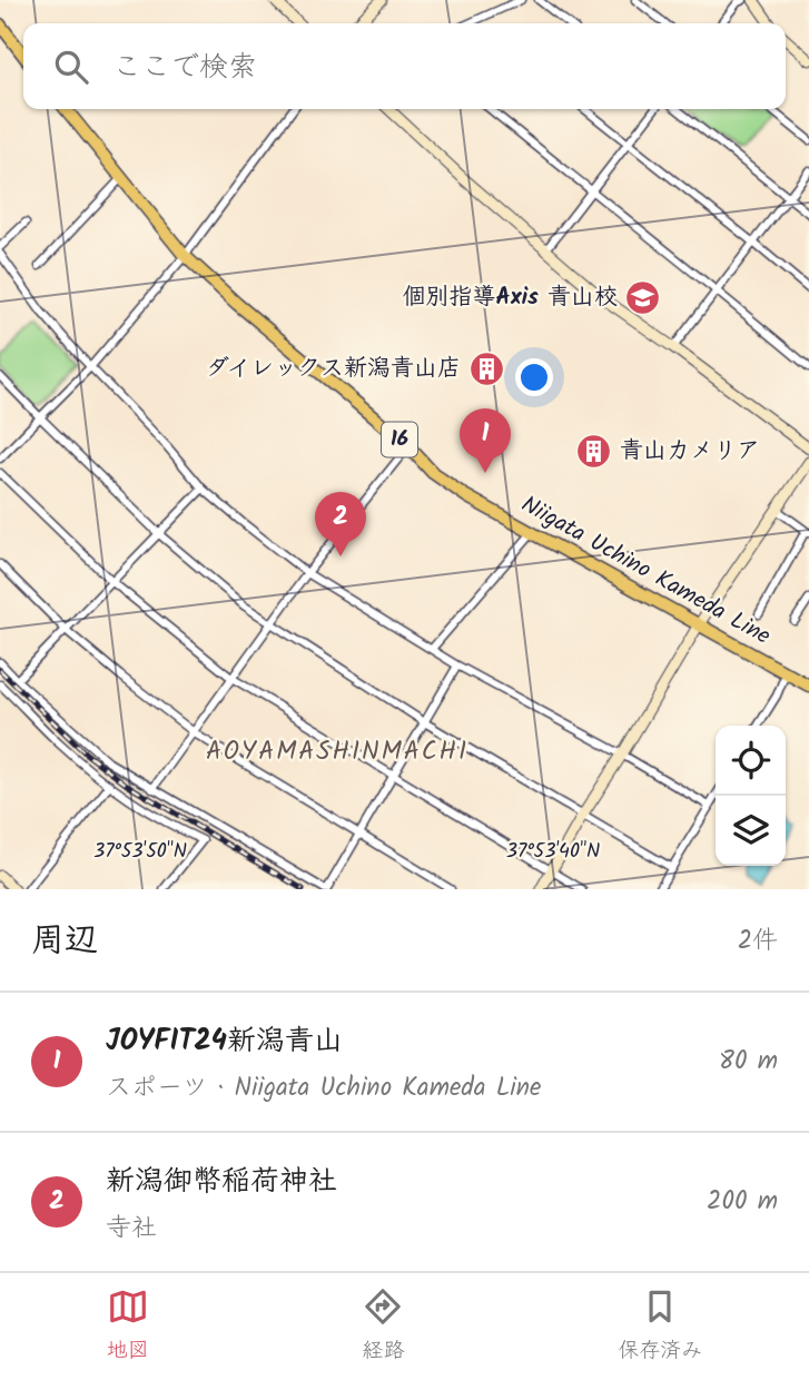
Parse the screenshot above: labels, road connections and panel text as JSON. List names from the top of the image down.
{
  "streets": {
    "main road": ["16", "Niigata Uchino Kameda Line"]
  },
  "districts": ["AOYAMASHINMACHI"],
  "places": {
    "school or university": ["個別指導Axis 青山校"],
    "building": ["ダイレックス新潟青山店", "青山カメリア"]
  },
  "page": {
    "search": "ここで検索",
    "pins": ["1", "2"],
    "heading": ["周辺", "2件"],
    "list": [
      {
        "mark": "1",
        "name": "JOYFIT24新潟青山",
        "note": "スポーツ · Niigata Uchino Kameda Line",
        "value": "80 m"
      },
      {
        "mark": "2",
        "name": "新潟御幣稲荷神社",
        "note": "寺社",
        "value": "200 m"
      }
    ],
    "nav": ["地図", "経路", "保存済み"]
  },
  "coordinates": ["37°53'50\"N", "37°53'40\"N"]
}
